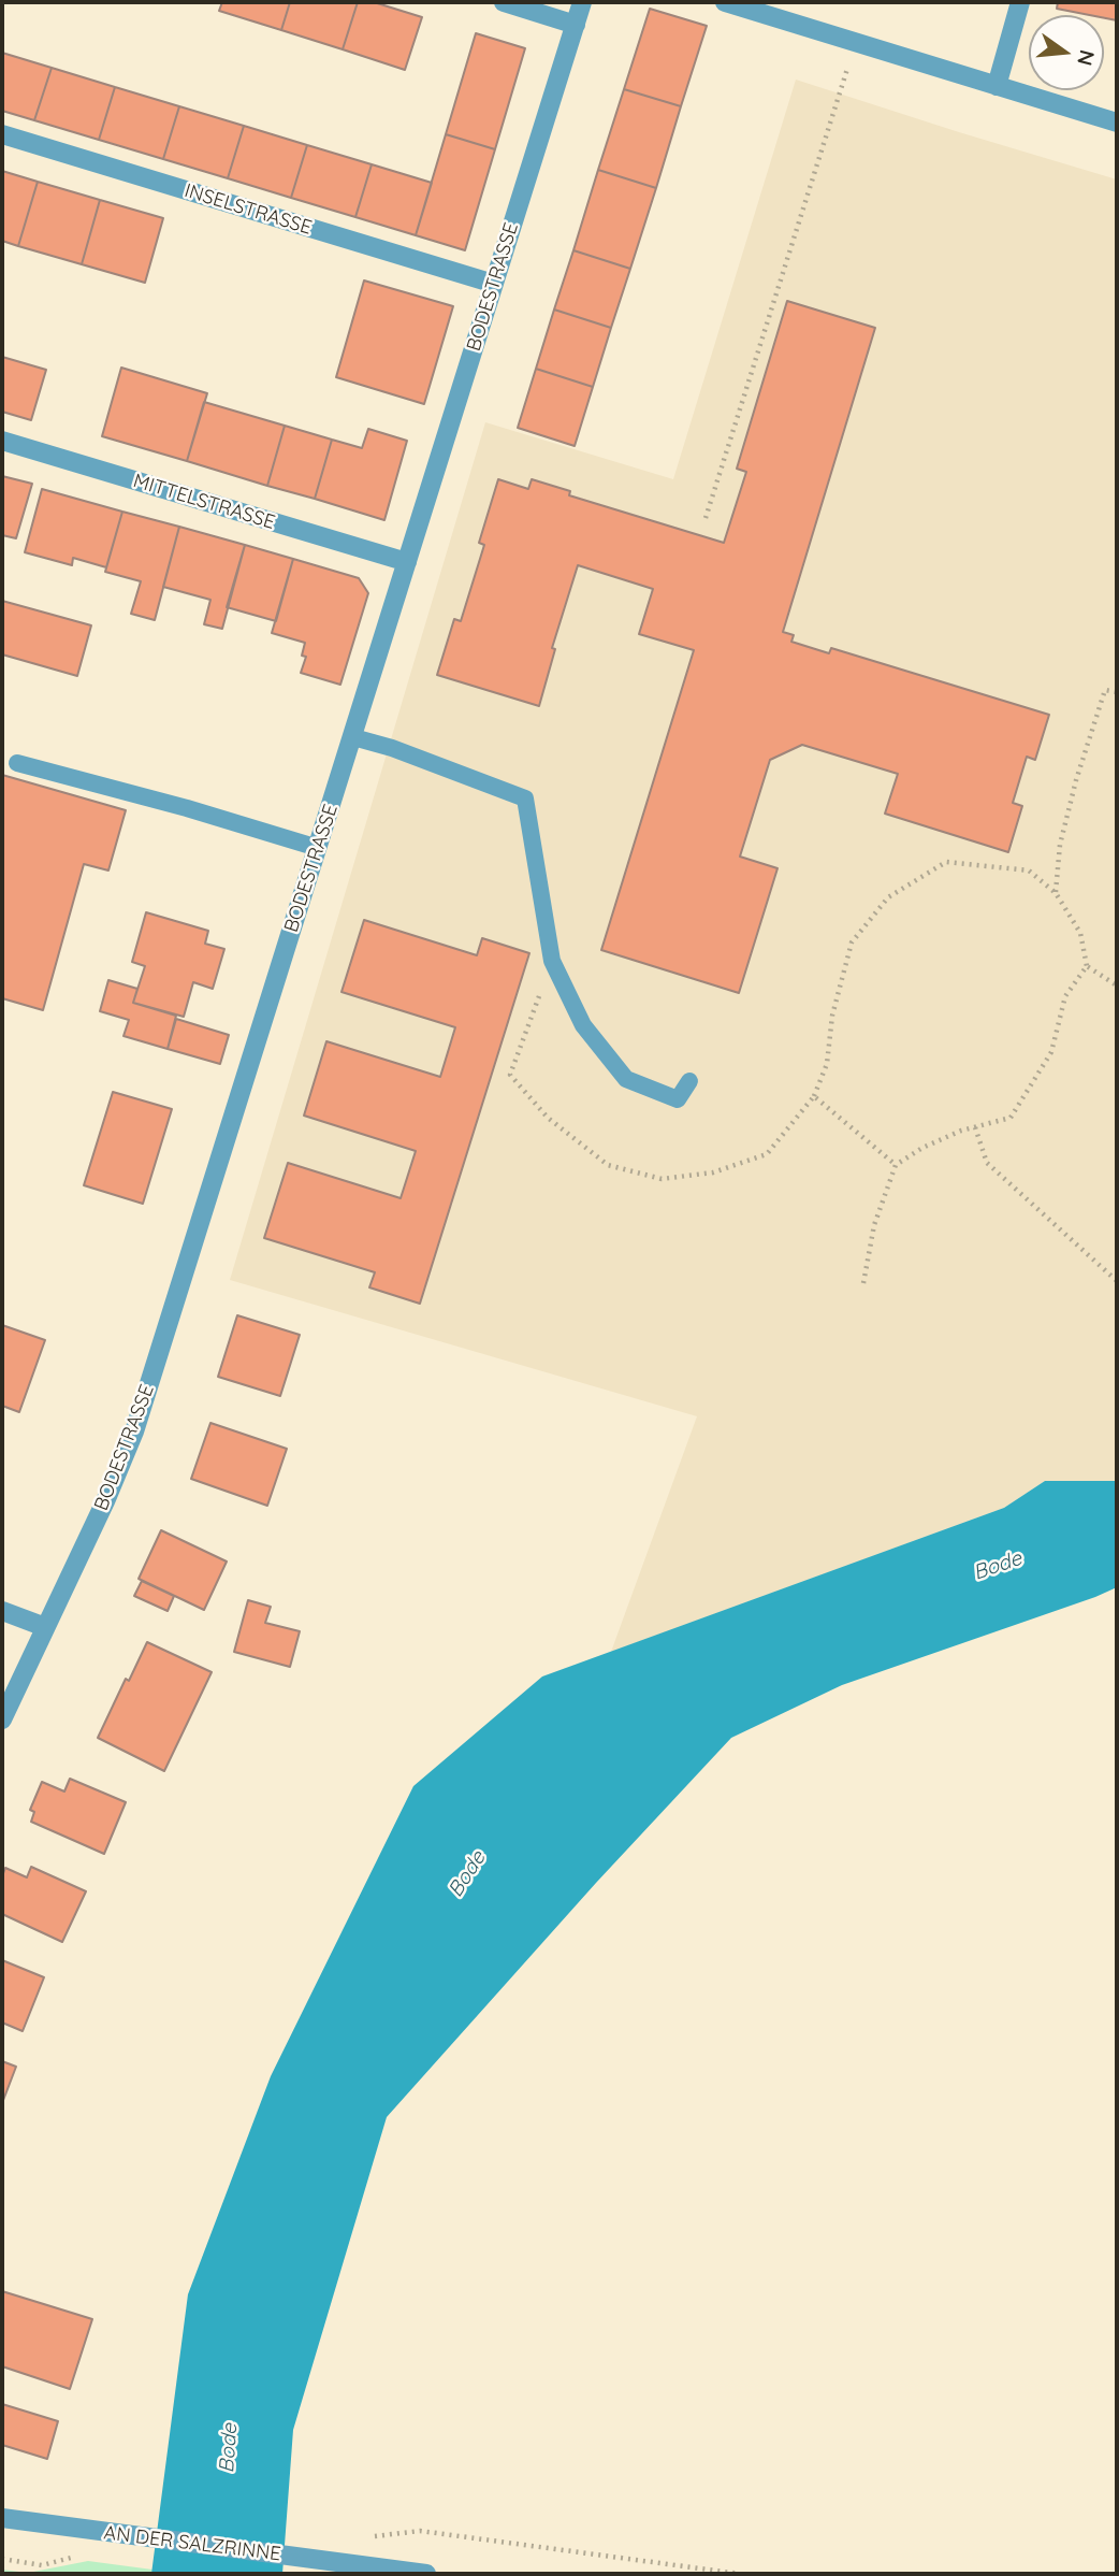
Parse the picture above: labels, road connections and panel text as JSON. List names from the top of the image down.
{
  "streets": {
    "street": [
      "INSELSTRASSE",
      "BODESTRASSE",
      "MITTELSTRASSE",
      "AN DER SALZRINNE"
    ]
  },
  "crossings": [
    ["INSELSTRASSE", "BODESTRASSE"],
    ["BODESTRASSE", "MITTELSTRASSE"]
  ],
  "water": ["Bode"],
  "north": "right"
}
